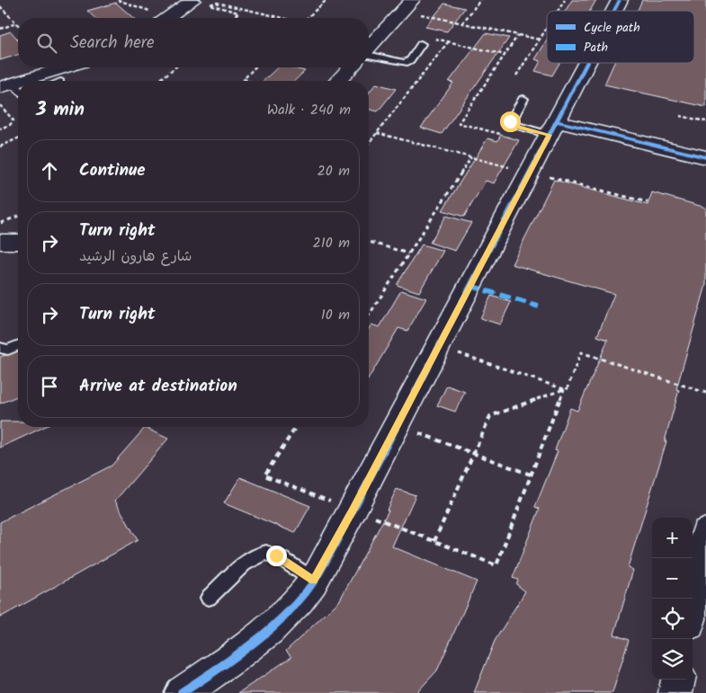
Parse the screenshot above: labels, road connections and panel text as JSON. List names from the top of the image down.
{
  "legend": ["Cycle path", "Path"],
  "page": {
    "search": "Search here",
    "heading": ["3 min", "Walk · 240 m"],
    "list": [
      ["Continue", "20 m"],
      ["Turn right", "شارع هارون الرشيد", "210 m"],
      ["Turn right", "10 m"],
      "Arrive at destination"
    ],
    "map_buttons": ["+", "−"]
  }
}
